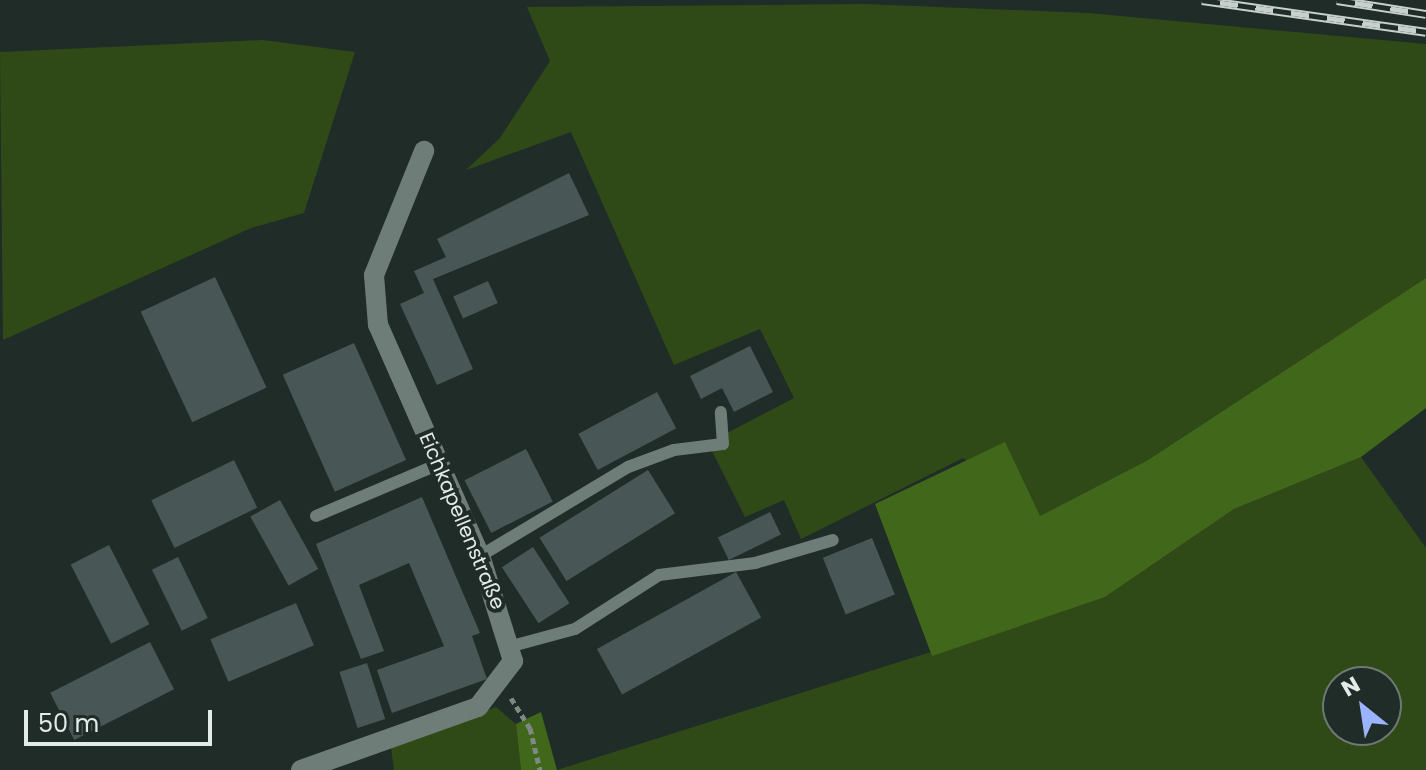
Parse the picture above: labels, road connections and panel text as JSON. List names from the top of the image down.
{
  "streets": {
    "street": ["Eichkapellenstraße"]
  },
  "scale_bar": "50 m",
  "north": "top left"
}
